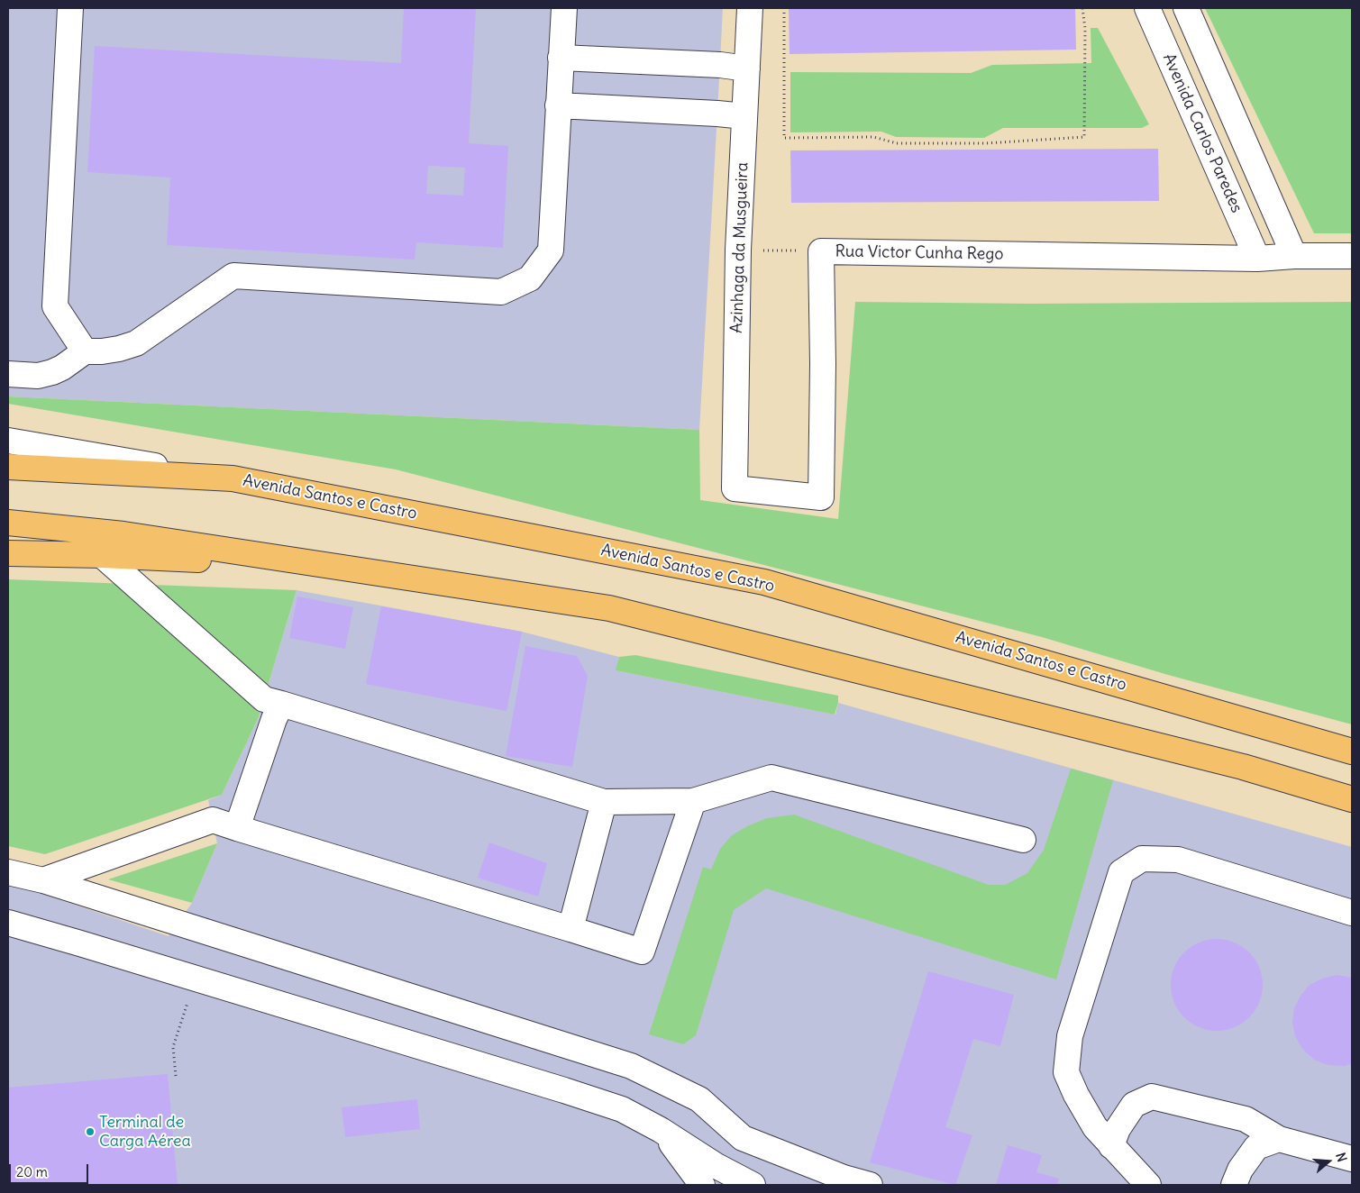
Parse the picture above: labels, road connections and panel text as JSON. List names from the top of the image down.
{
  "streets": {
    "main road": ["Avenida Santos e Castro"],
    "street": ["Avenida Carlos Paredes", "Azinhaga da Musgueira", "Rua Victor Cunha Rego"]
  },
  "crossings": [
    ["Avenida Carlos Paredes", "Rua Victor Cunha Rego"],
    ["Azinhaga da Musgueira", "Rua Victor Cunha Rego"]
  ],
  "places": ["Terminal de Carga Aérea"],
  "scale_bar": "20 m",
  "north": "right"
}
